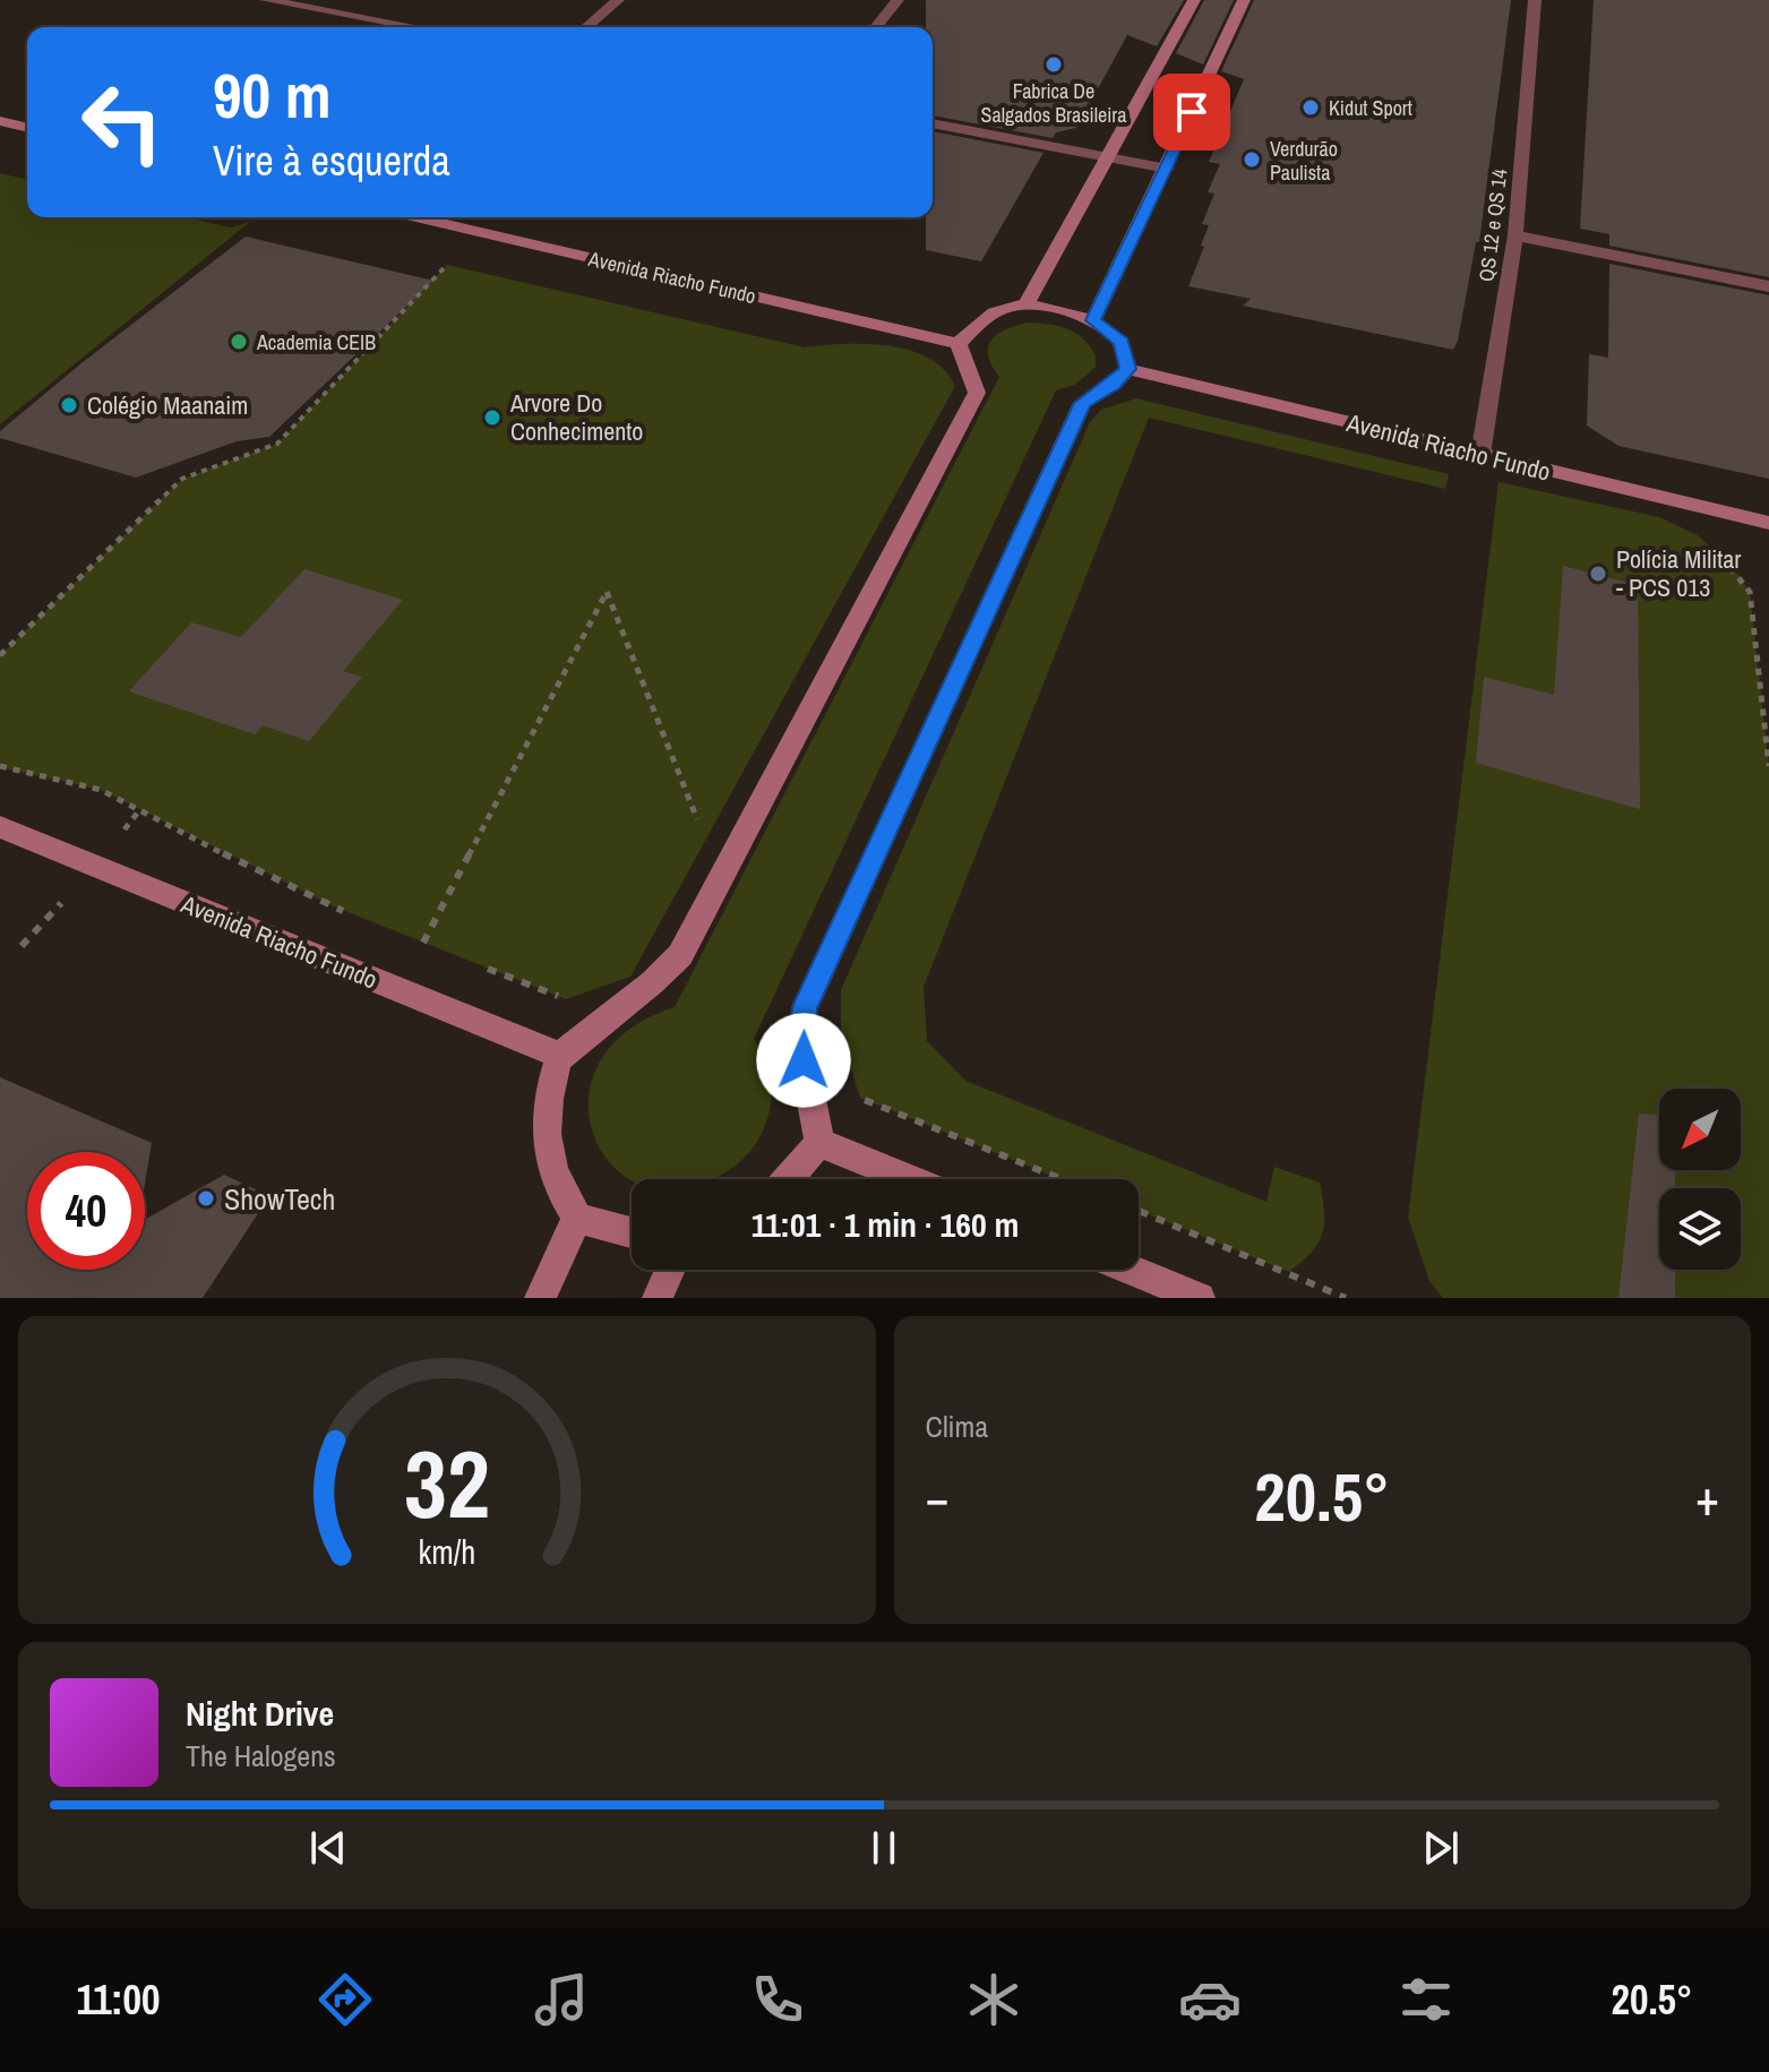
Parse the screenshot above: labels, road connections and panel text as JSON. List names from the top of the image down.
{
  "streets": {
    "street": ["QS 12 e QS 14", "Avenida Riacho Fundo"]
  },
  "crossings": [
    ["QS 12 e QS 14", "Avenida Riacho Fundo"]
  ],
  "places": [
    "Fabrica De Salgados Brasileira",
    "Kidut Sport",
    "Verdurão Paulista",
    "Academia CEIB",
    "Colégio Maanaim",
    "Arvore Do Conhecimento",
    "Polícia Militar - PCS 013",
    "ShowTech"
  ],
  "north": "bottom left",
  "page": {
    "turn": ["90 m", "Vire à esquerda"],
    "limit": "40",
    "trip": "11:01 · 1 min · 160 m",
    "tile": "Clima",
    "heat": ["−", "20.5°", "+"],
    "song": ["Night Drive", "The Halogens"],
    "tabs": ["11:00", "20.5°"],
    "gauge": ["32", "km/h"]
  }
}
